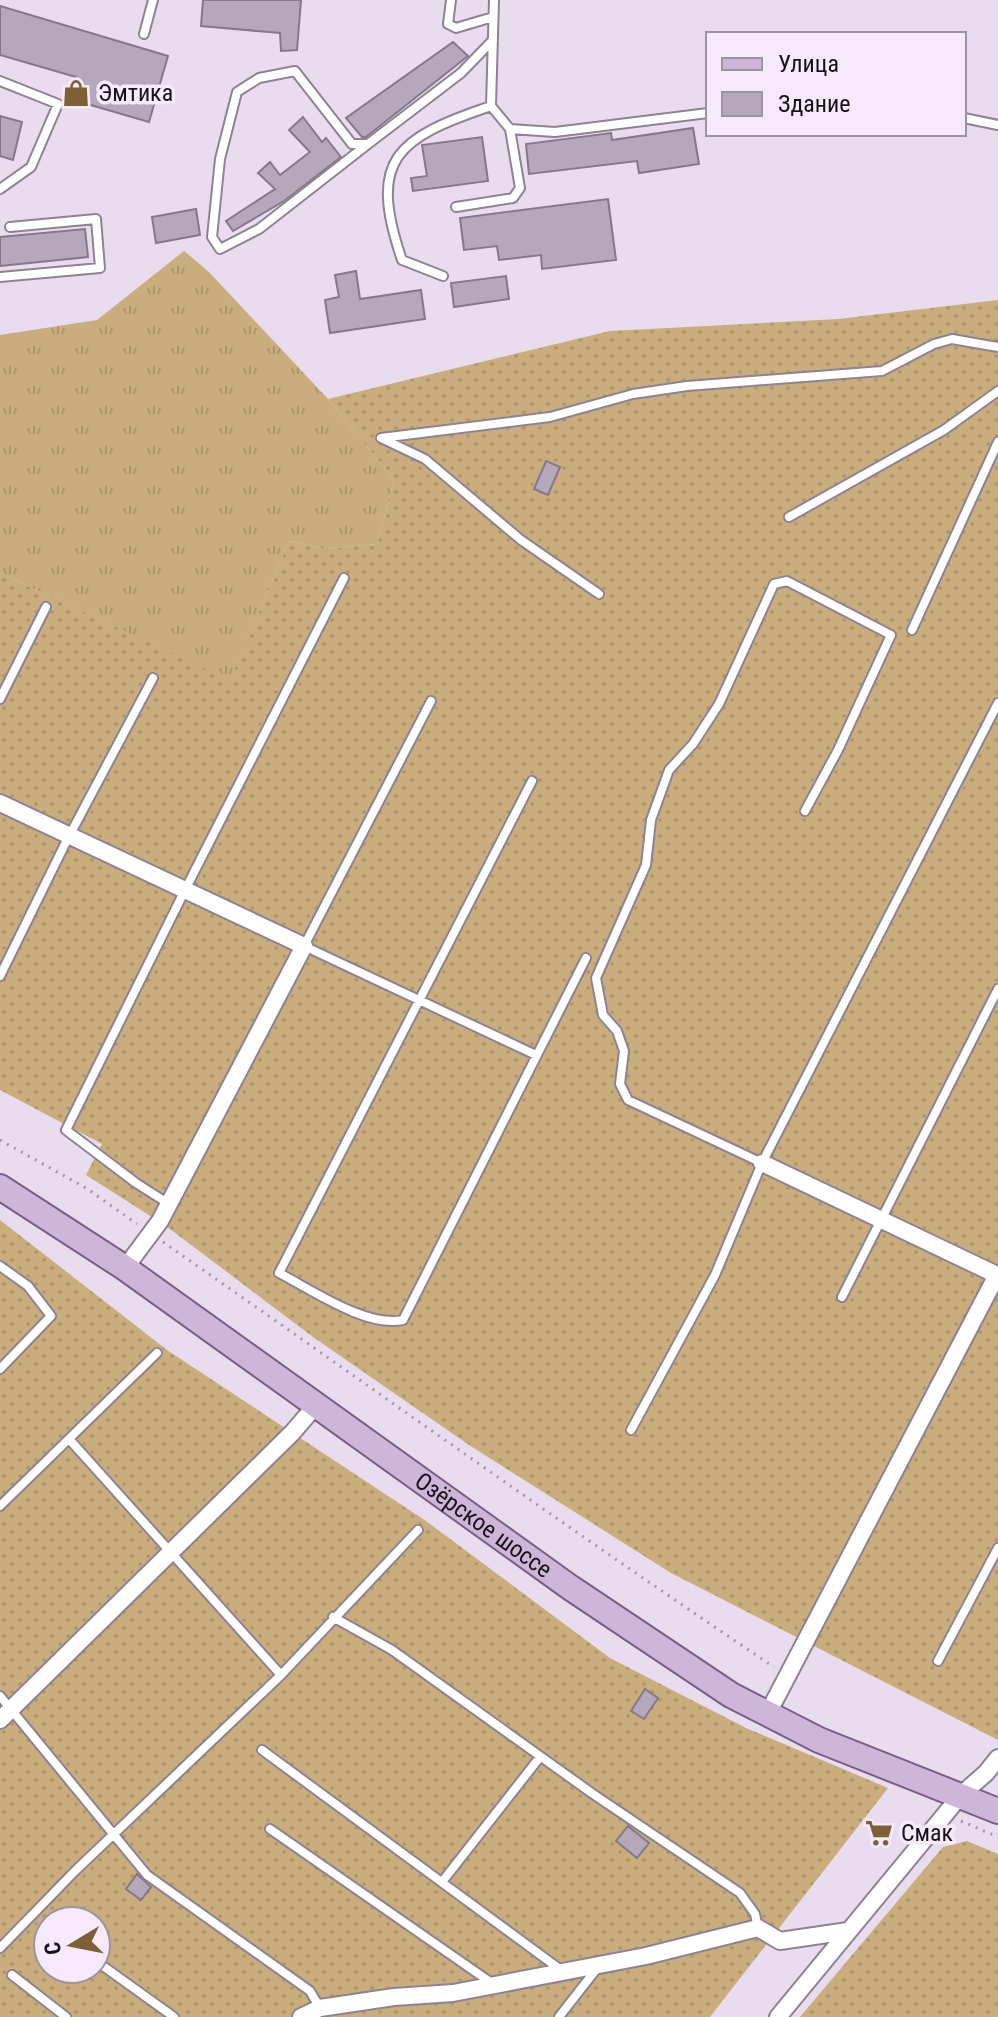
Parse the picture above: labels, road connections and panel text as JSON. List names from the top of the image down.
{
  "streets": {
    "main road": ["Озёрское шоссе"]
  },
  "places": {
    "shop": ["Эмтика"],
    "supermarket": ["Смак"]
  },
  "legend": ["Улица", "Здание"],
  "north": "left"
}
